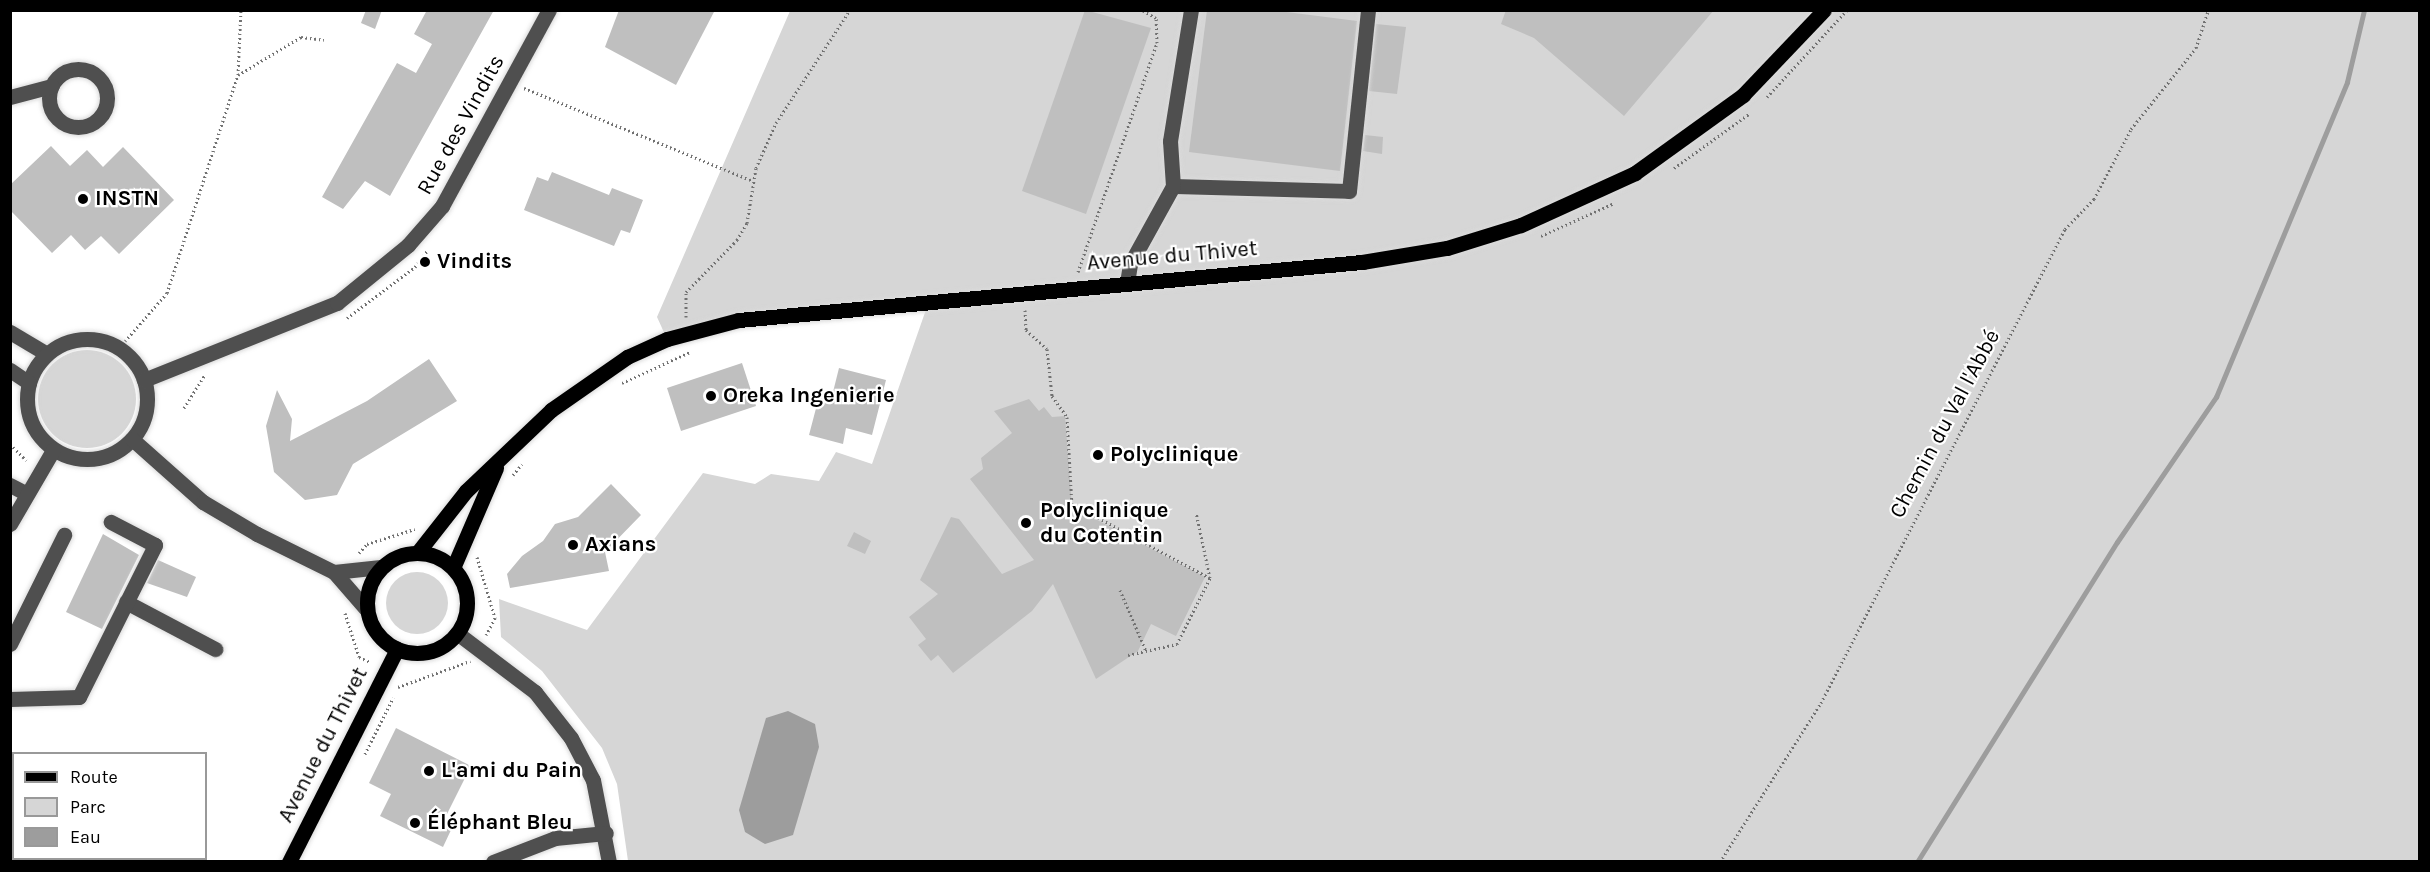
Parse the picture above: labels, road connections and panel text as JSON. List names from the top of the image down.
{
  "streets": {
    "main road": ["Avenue du Thivet"],
    "street": ["Rue des Vindits"],
    "path": ["Chemin du Val l'Abbé"]
  },
  "places": [
    "INSTN",
    "Vindits",
    "Oreka Ingenierie",
    "Polyclinique",
    "Polyclinique du Cotentin",
    "Axians",
    "L'ami du Pain",
    "Éléphant Bleu"
  ],
  "legend": ["Route", "Parc", "Eau"]
}
